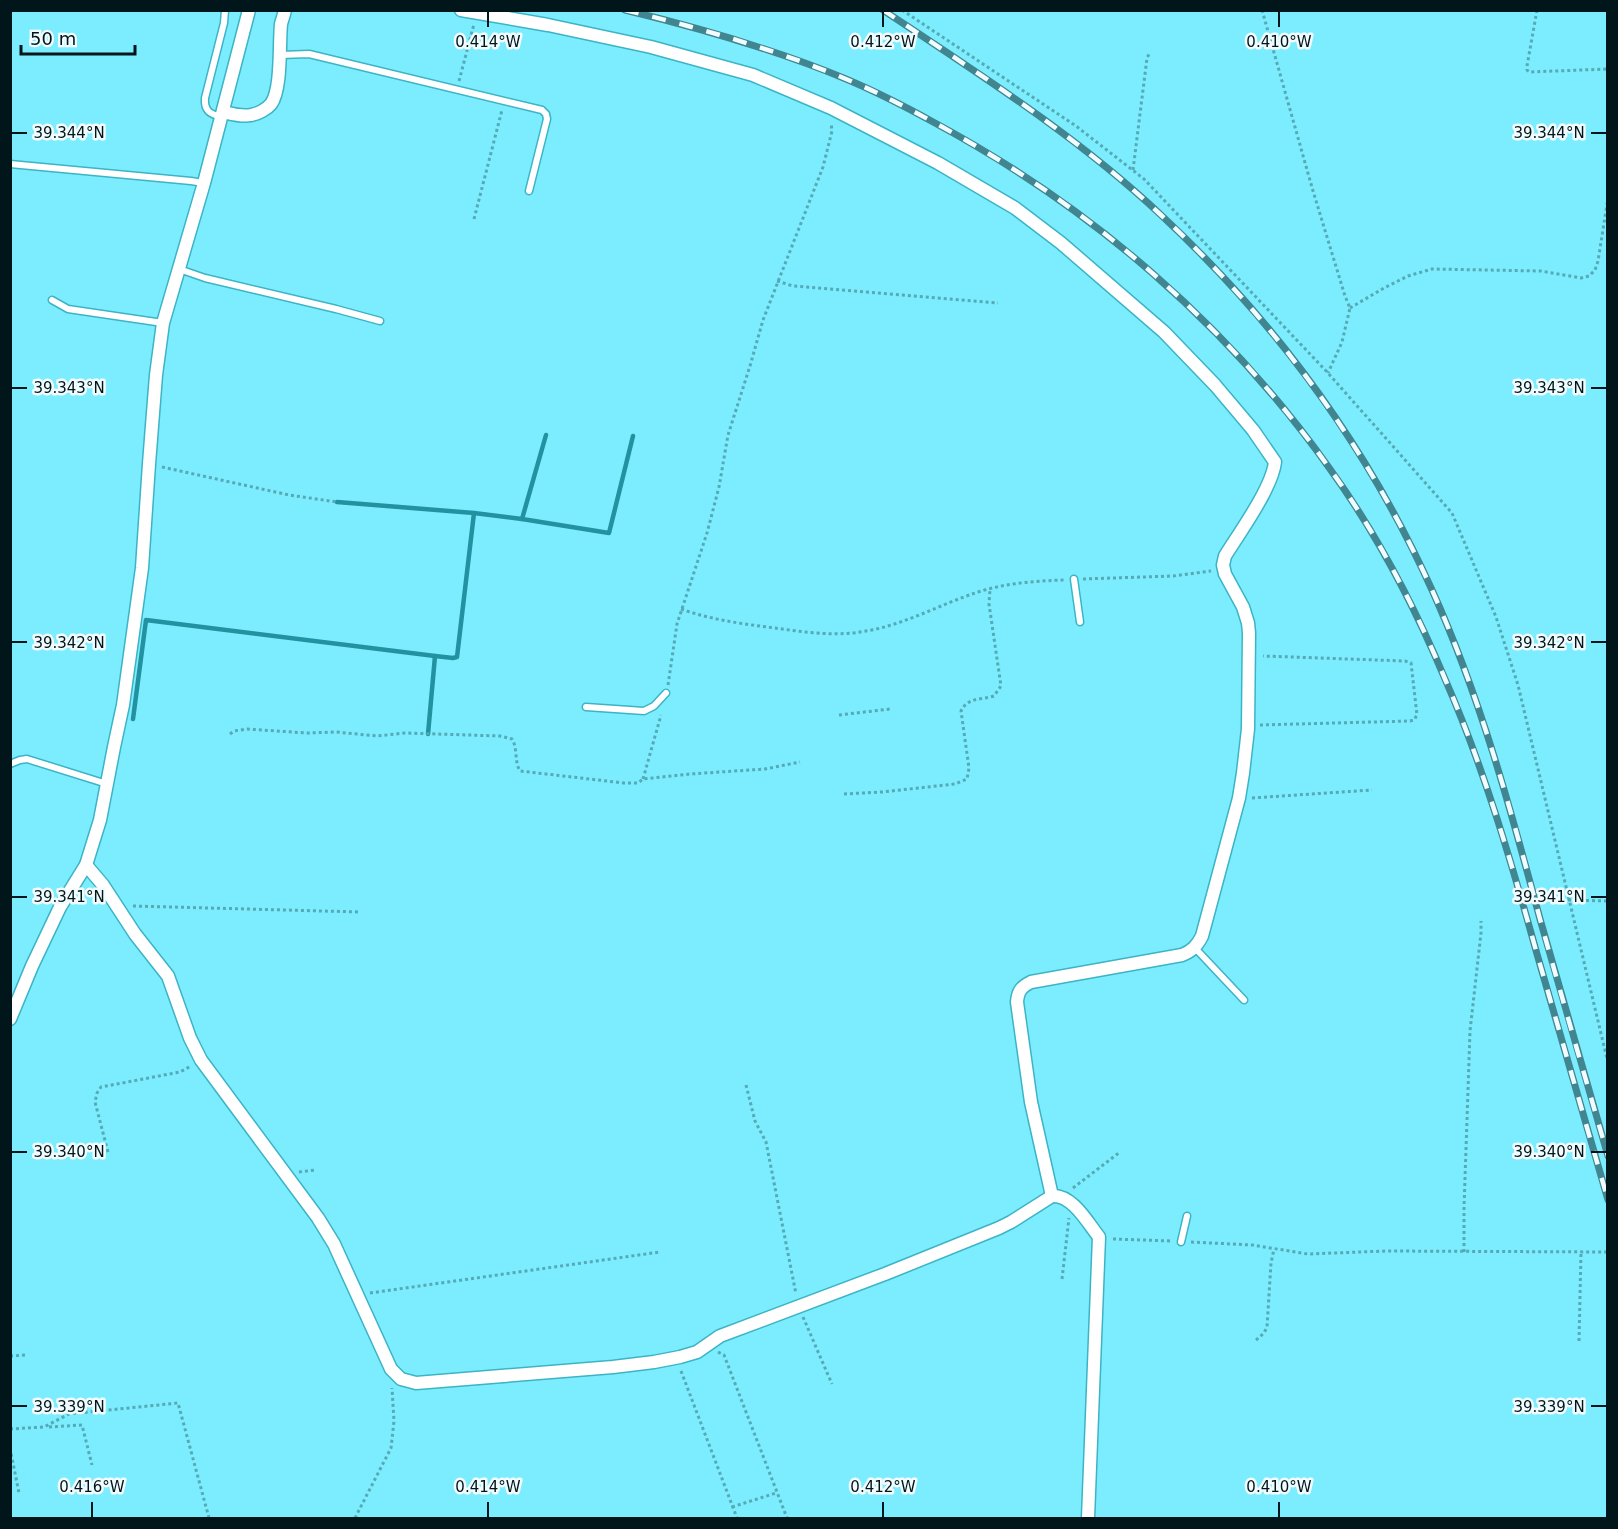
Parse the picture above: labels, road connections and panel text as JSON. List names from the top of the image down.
{
  "scale_bar": "50 m",
  "coordinates": [
    "0.414°W",
    "0.412°W",
    "0.410°W",
    "39.344°N",
    "39.343°N",
    "39.342°N",
    "39.341°N",
    "39.340°N",
    "39.339°N",
    "0.416°W"
  ]
}
